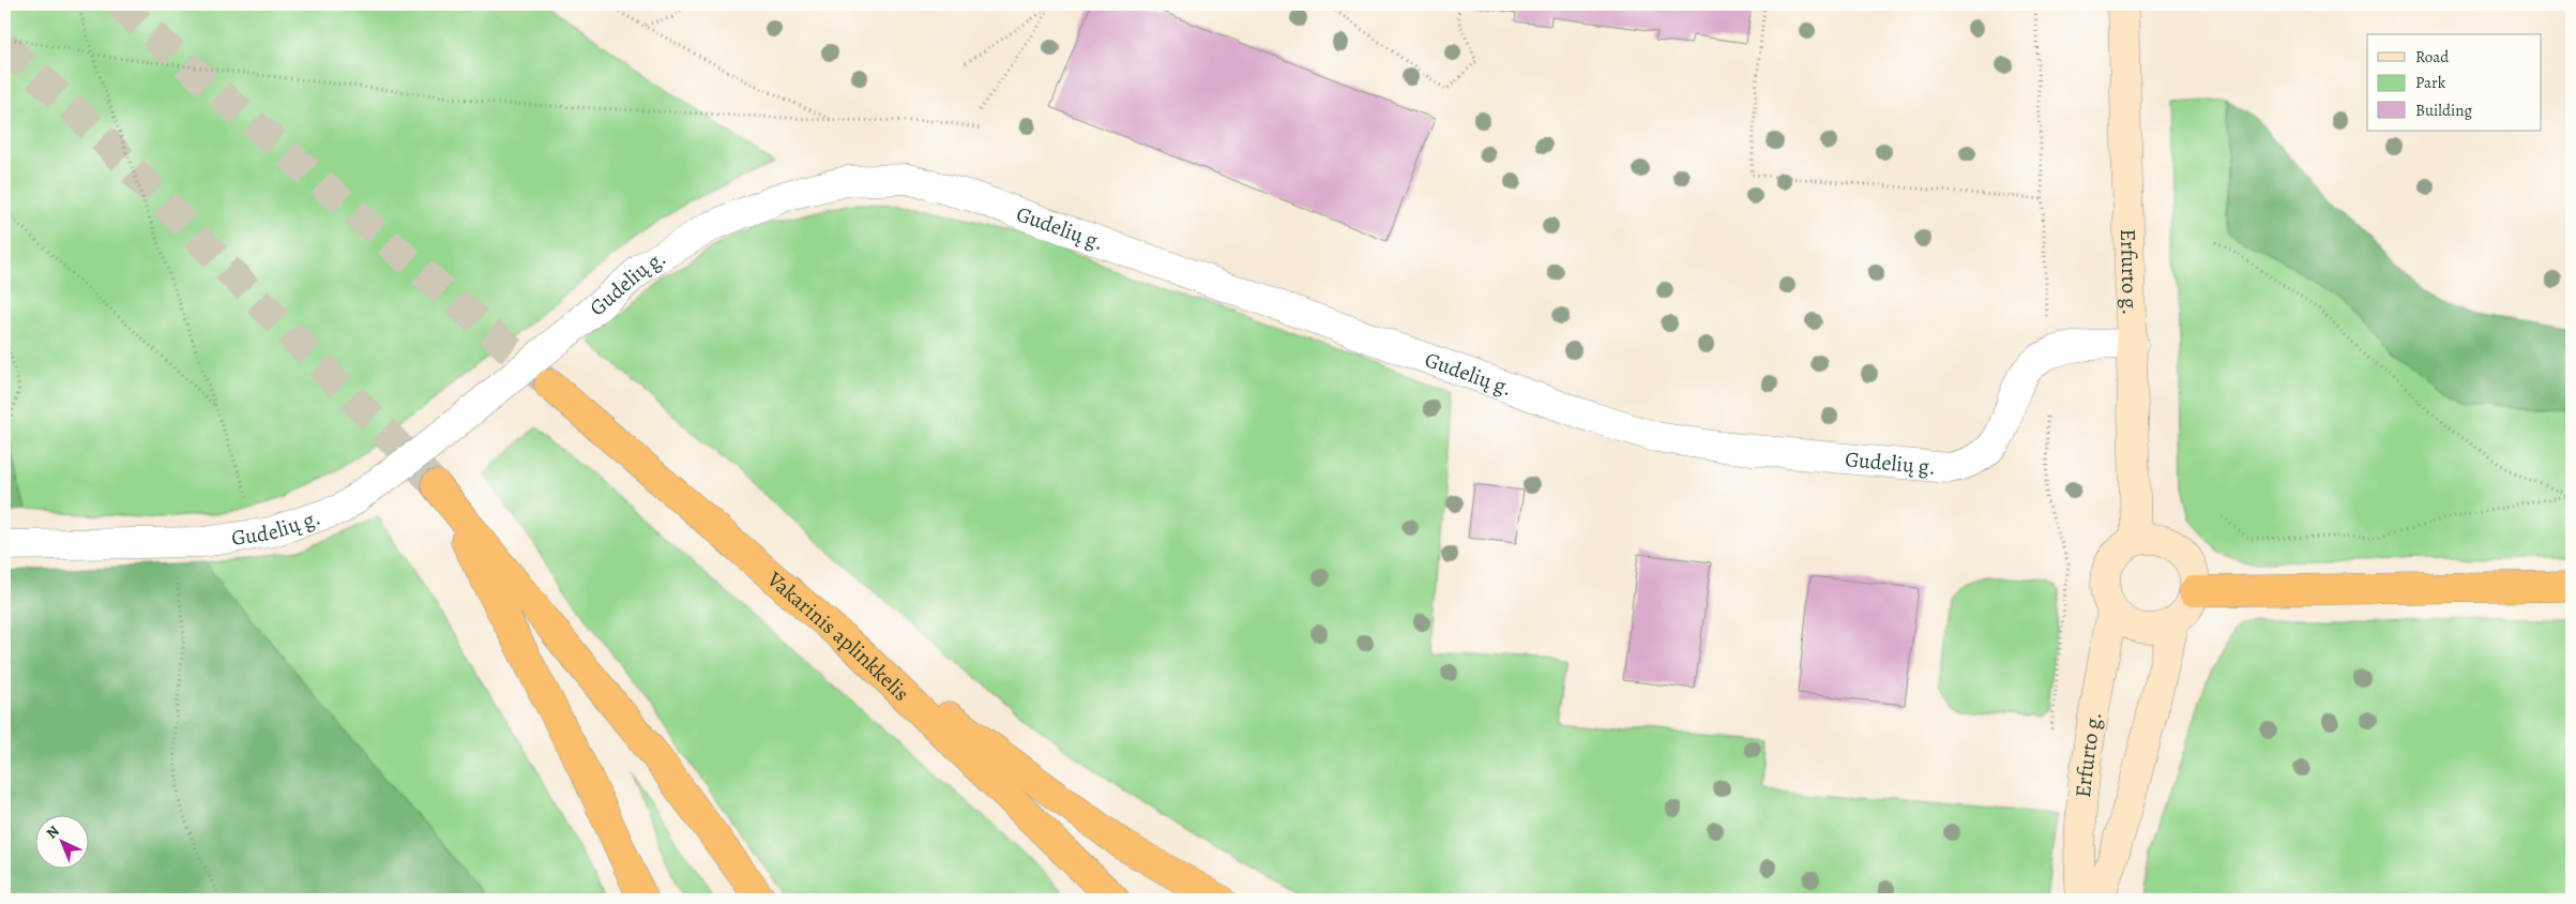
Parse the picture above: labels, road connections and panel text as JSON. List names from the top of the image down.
{
  "streets": {
    "highway": ["Vakarinis aplinkkelis"],
    "street": ["Gudelių g.", "Erfurto g."]
  },
  "crossings": [
    ["Gudelių g.", "Erfurto g."]
  ],
  "legend": ["Road", "Park", "Building"],
  "north": "top left"
}
